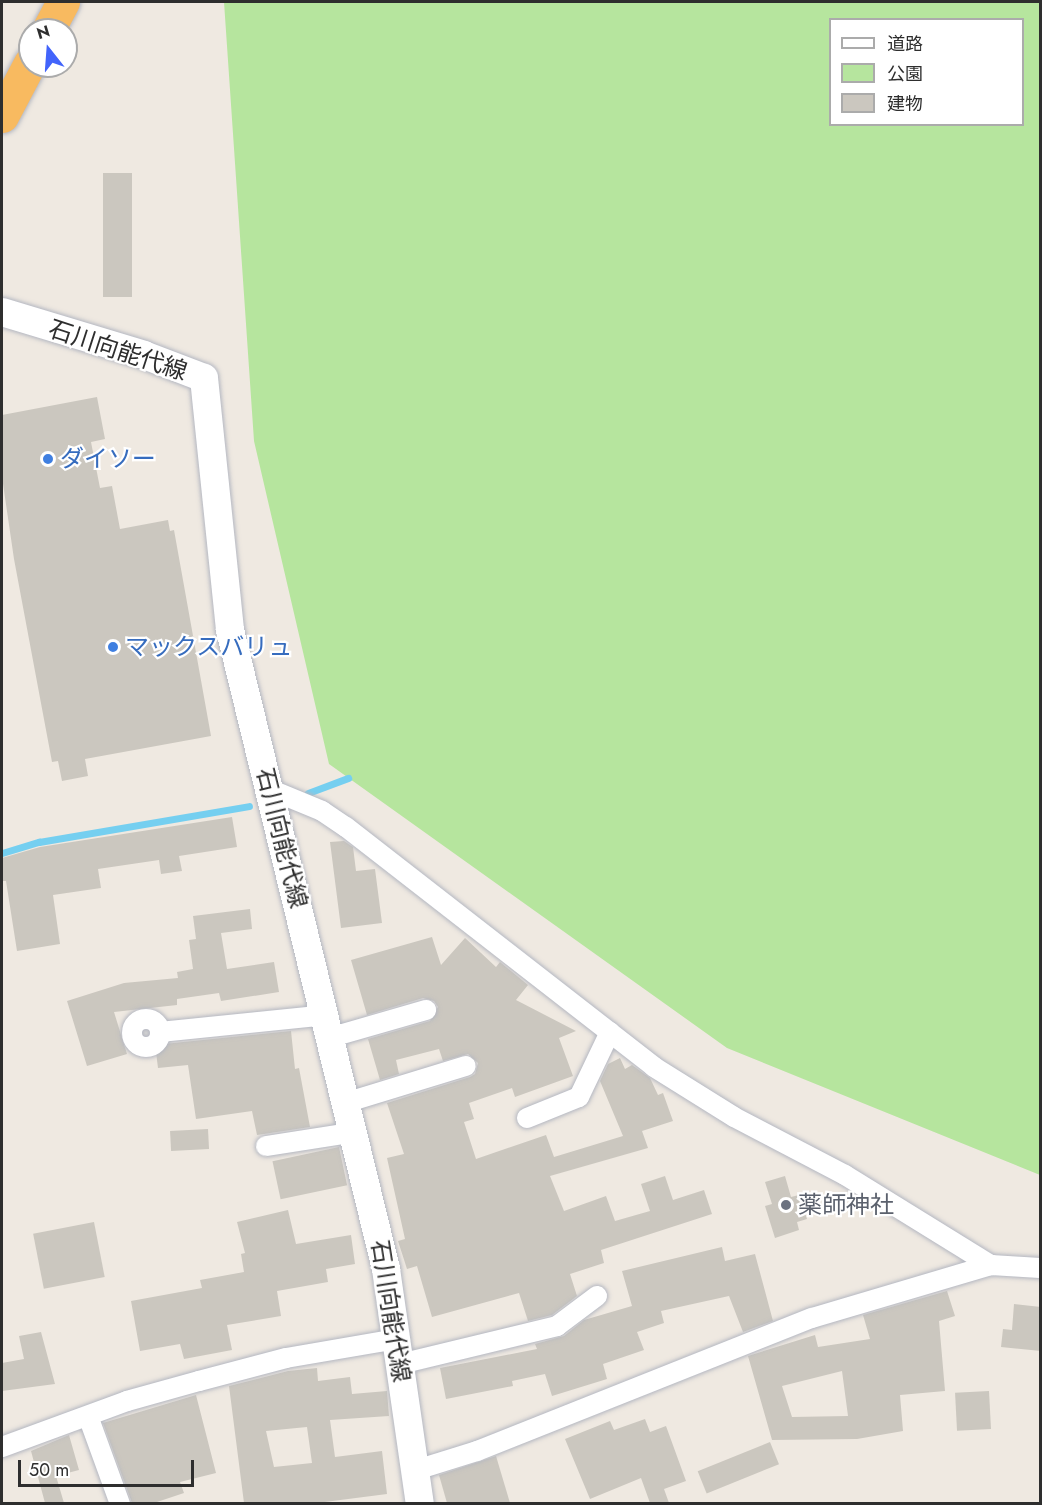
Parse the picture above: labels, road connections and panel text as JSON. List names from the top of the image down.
{
  "streets": {
    "main road": ["石川向能代線"]
  },
  "places": ["ダイソー", "マックスバリュ", "薬師神社"],
  "legend": ["道路", "公園", "建物"],
  "scale_bar": "50 m",
  "north": "top"
}
